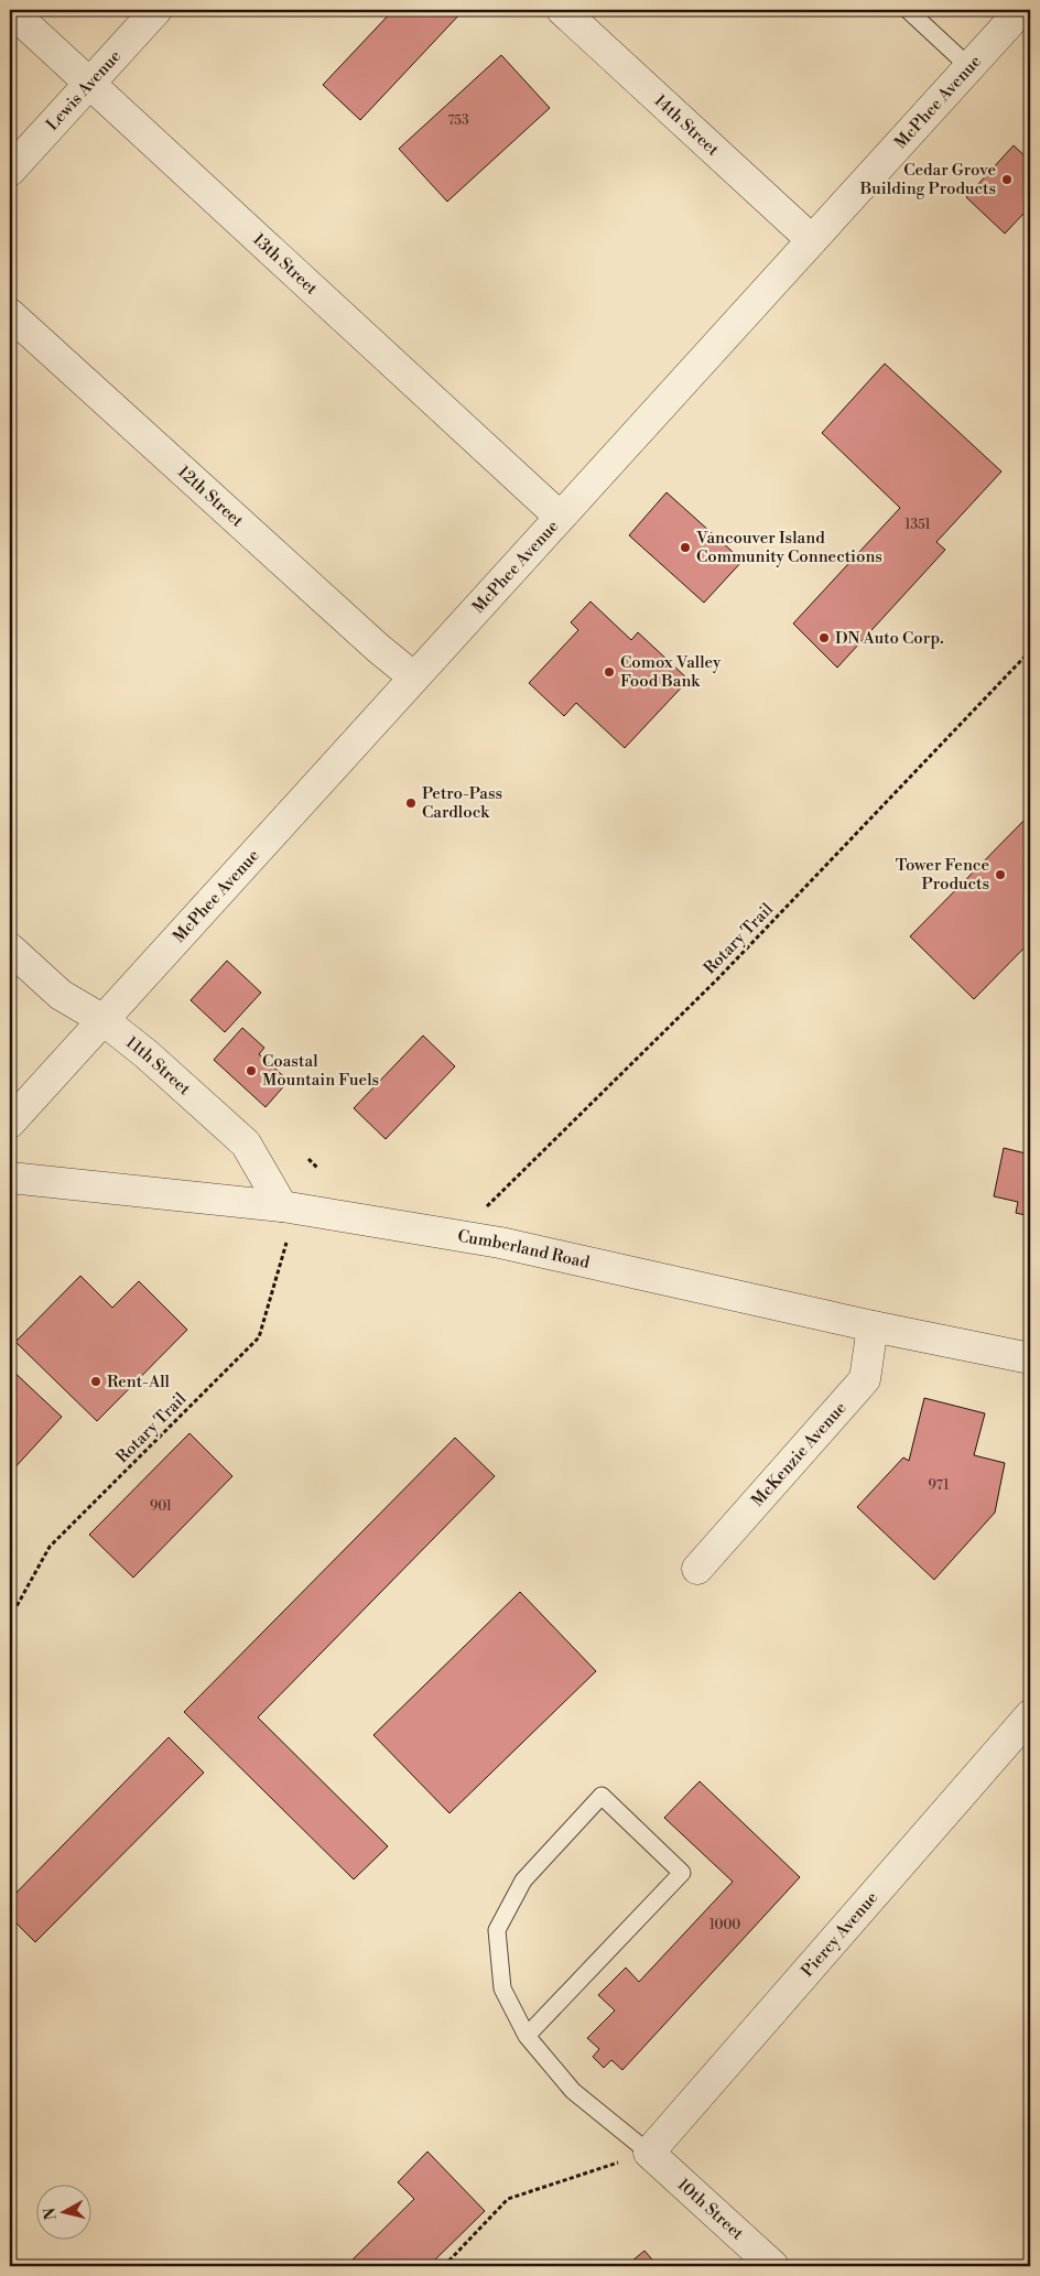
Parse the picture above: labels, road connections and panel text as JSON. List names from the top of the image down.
{
  "streets": {
    "street": [
      "Lewis Avenue",
      "McPhee Avenue",
      "14th Street",
      "13th Street",
      "12th Street",
      "11th Street",
      "Cumberland Road",
      "McKenzie Avenue",
      "Piercy Avenue",
      "10th Street"
    ],
    "path": ["Rotary Trail"]
  },
  "crossings": [
    ["Lewis Avenue", "13th Street"],
    ["McPhee Avenue", "14th Street"],
    ["McPhee Avenue", "13th Street"],
    ["McPhee Avenue", "12th Street"],
    ["McPhee Avenue", "11th Street"],
    ["Rotary Trail", "Cumberland Road"],
    ["11th Street", "Cumberland Road"],
    ["Cumberland Road", "McKenzie Avenue"],
    ["Piercy Avenue", "10th Street"]
  ],
  "places": [
    "Cedar Grove Building Products",
    "Vancouver Island Community Connections",
    "DN Auto Corp.",
    "Comox Valley Food Bank",
    "Petro-Pass Cardlock",
    "Tower Fence Products",
    "Coastal Mountain Fuels",
    "Rent-All"
  ],
  "house_numbers": [
    "753",
    "1351",
    "971",
    "901",
    "1000"
  ],
  "north": "left"
}
